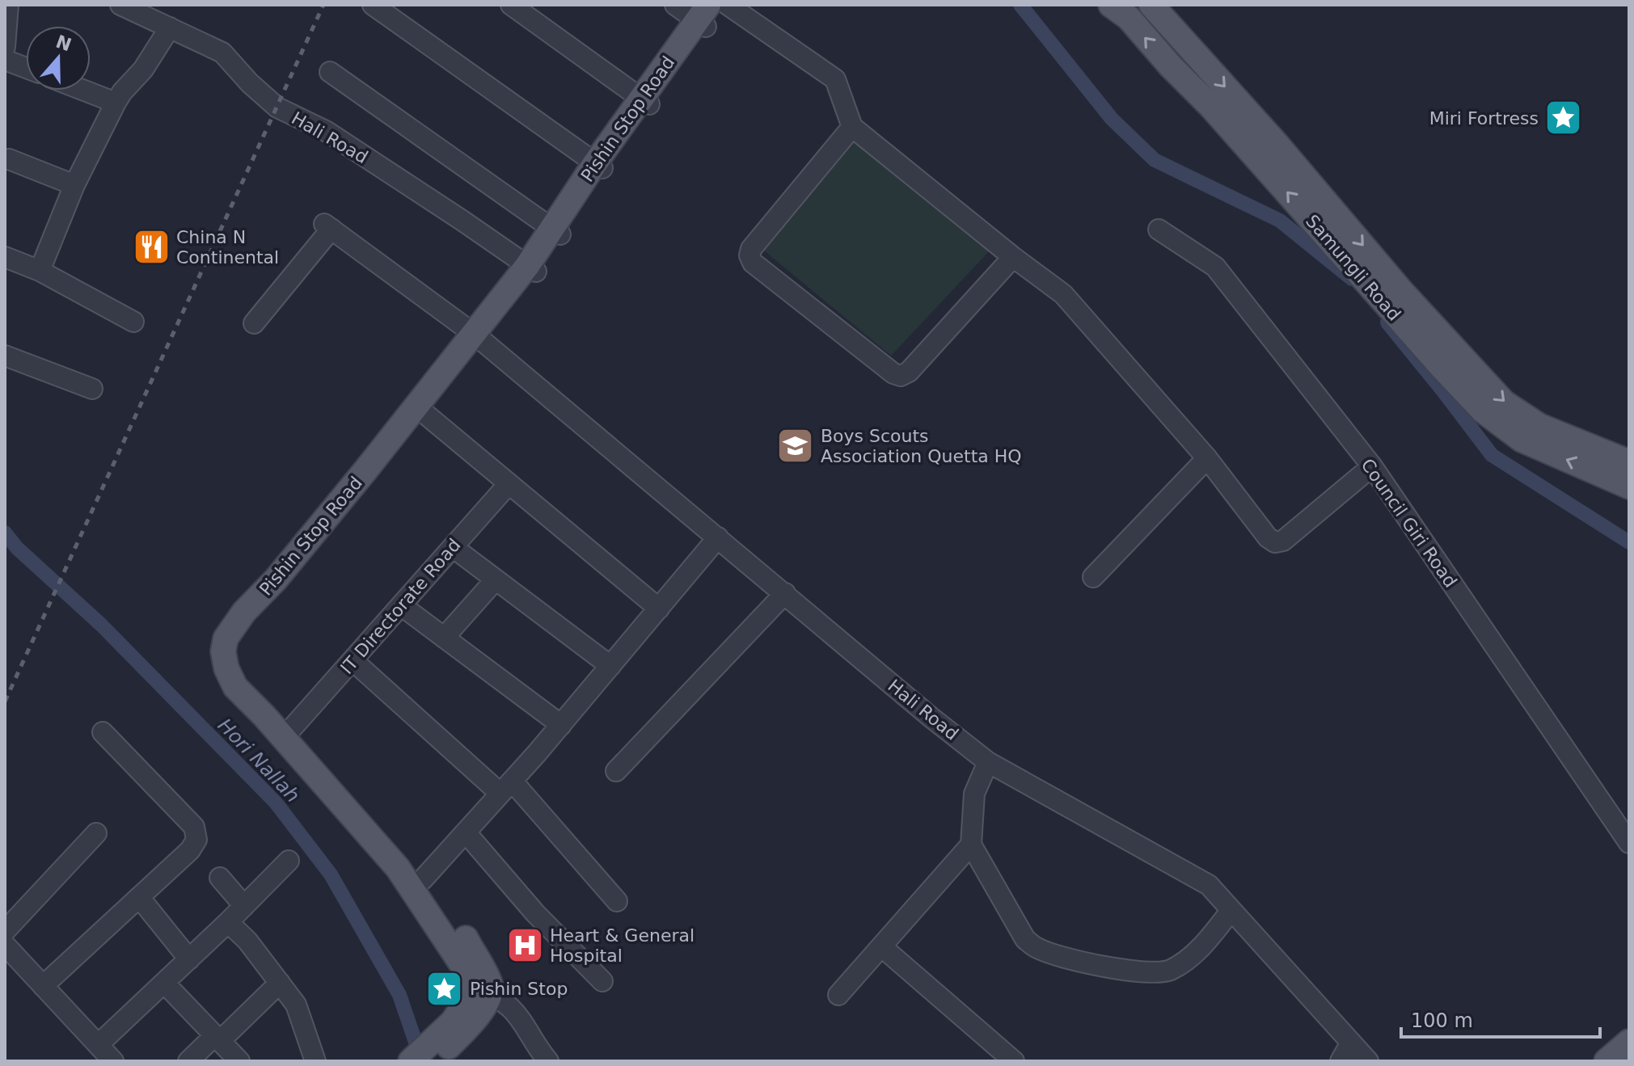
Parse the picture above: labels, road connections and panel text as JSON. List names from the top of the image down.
{
  "streets": {
    "main road": ["Pishin Stop Road", "Samungli Road"],
    "street": ["Hali Road", "Council Giri Road", "IT Directorate Road"]
  },
  "crossings": [
    ["Pishin Stop Road", "Hali Road"],
    ["Pishin Stop Road", "IT Directorate Road"]
  ],
  "water": ["Hori Nallah"],
  "places": {
    "place": ["Miri Fortress", "Pishin Stop"],
    "restaurant": ["China N Continental"],
    "school or university": ["Boys Scouts Association Quetta HQ"],
    "hospital": ["Heart & General Hospital"]
  },
  "scale_bar": "100 m",
  "north": "top"
}
